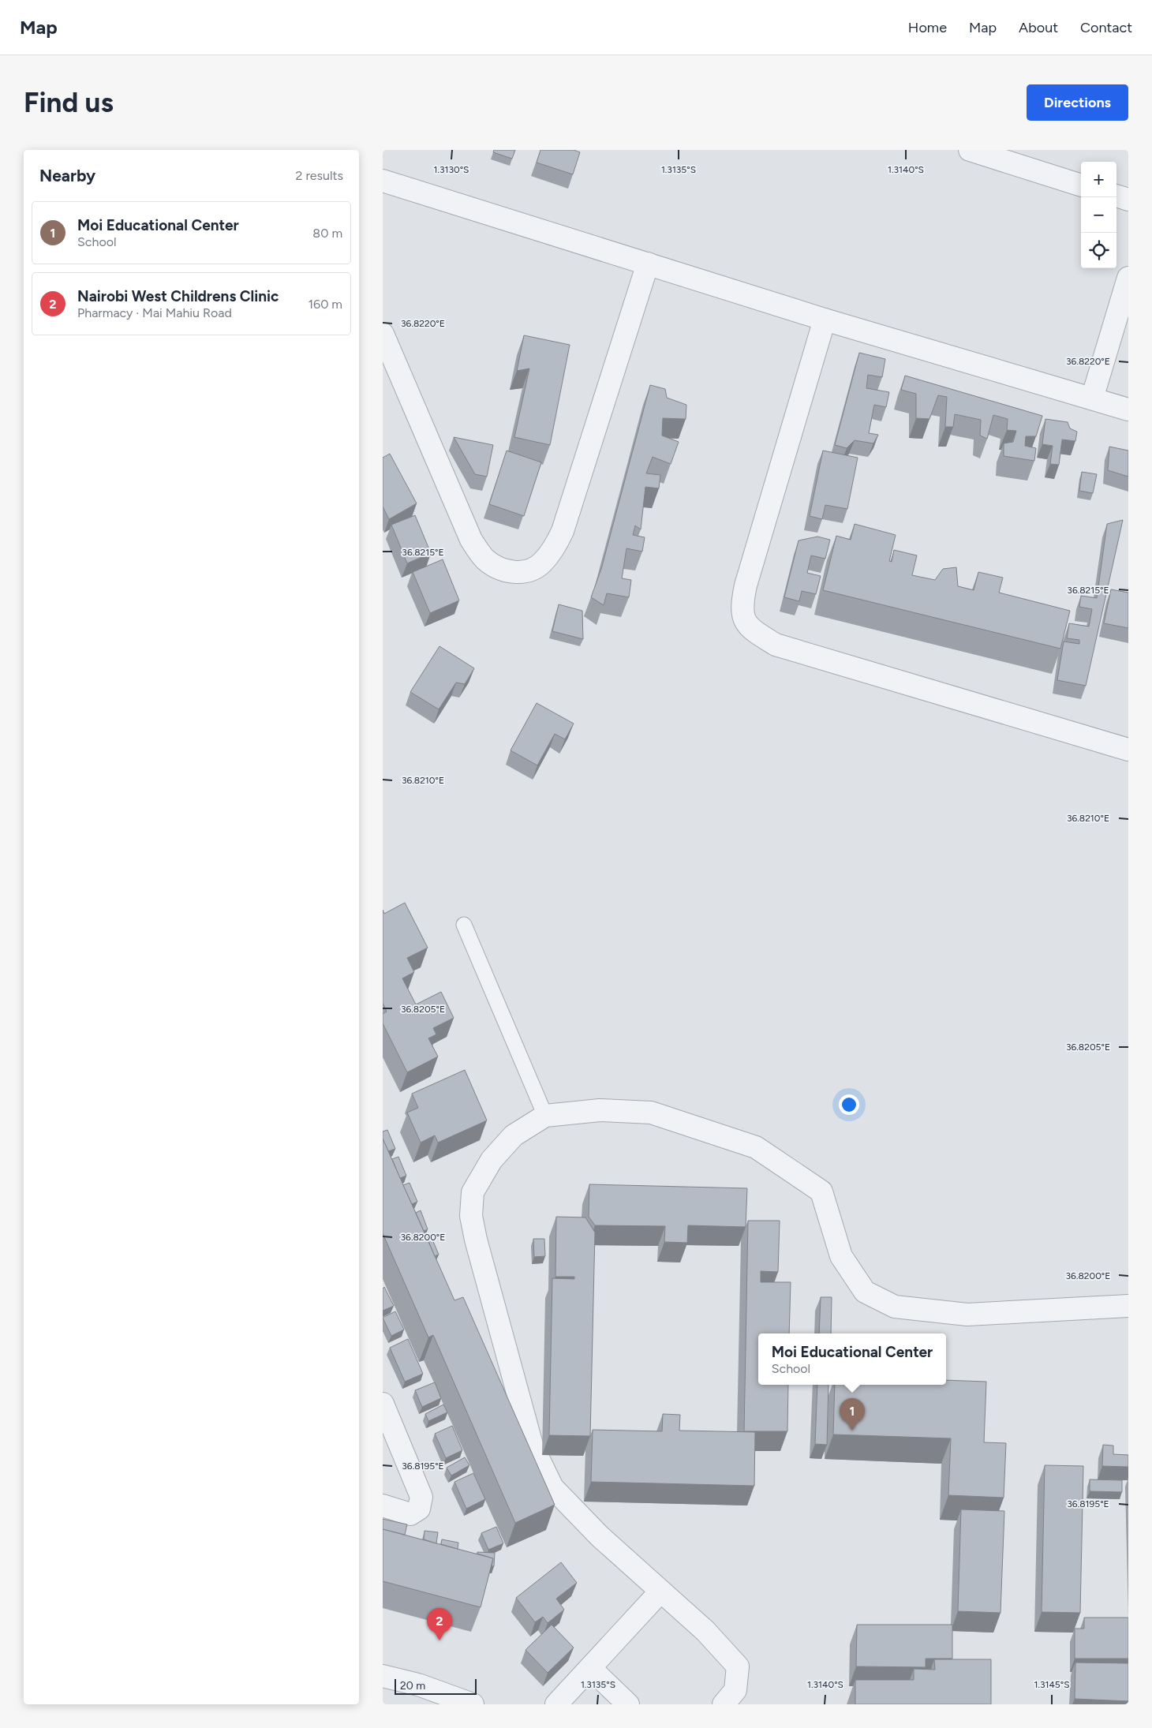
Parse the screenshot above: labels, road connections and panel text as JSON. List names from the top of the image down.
{
  "scale_bar": "20 m",
  "page": {
    "header": "Map",
    "nav": [
      "Home",
      "Map",
      "About",
      "Contact"
    ],
    "buttons": "Directions",
    "title": "Find us",
    "heading": ["Nearby", "2 results"],
    "map_buttons": ["+", "−"],
    "list": [
      {
        "mark": "1",
        "name": "Moi Educational Center",
        "note": "School",
        "value": "80 m"
      },
      {
        "mark": "2",
        "name": "Nairobi West Childrens Clinic",
        "note": "Pharmacy · Mai Mahiu Road",
        "value": "160 m"
      }
    ],
    "popup": ["Moi Educational Center", "School"],
    "pins": ["1", "2"],
    "scale": "20 m"
  },
  "coordinates": [
    "1.3130°S",
    "1.3135°S",
    "1.3140°S",
    "36.8220°E",
    "36.8215°E",
    "36.8210°E",
    "36.8205°E",
    "36.8200°E",
    "36.8195°E",
    "1.3145°S"
  ]
}
